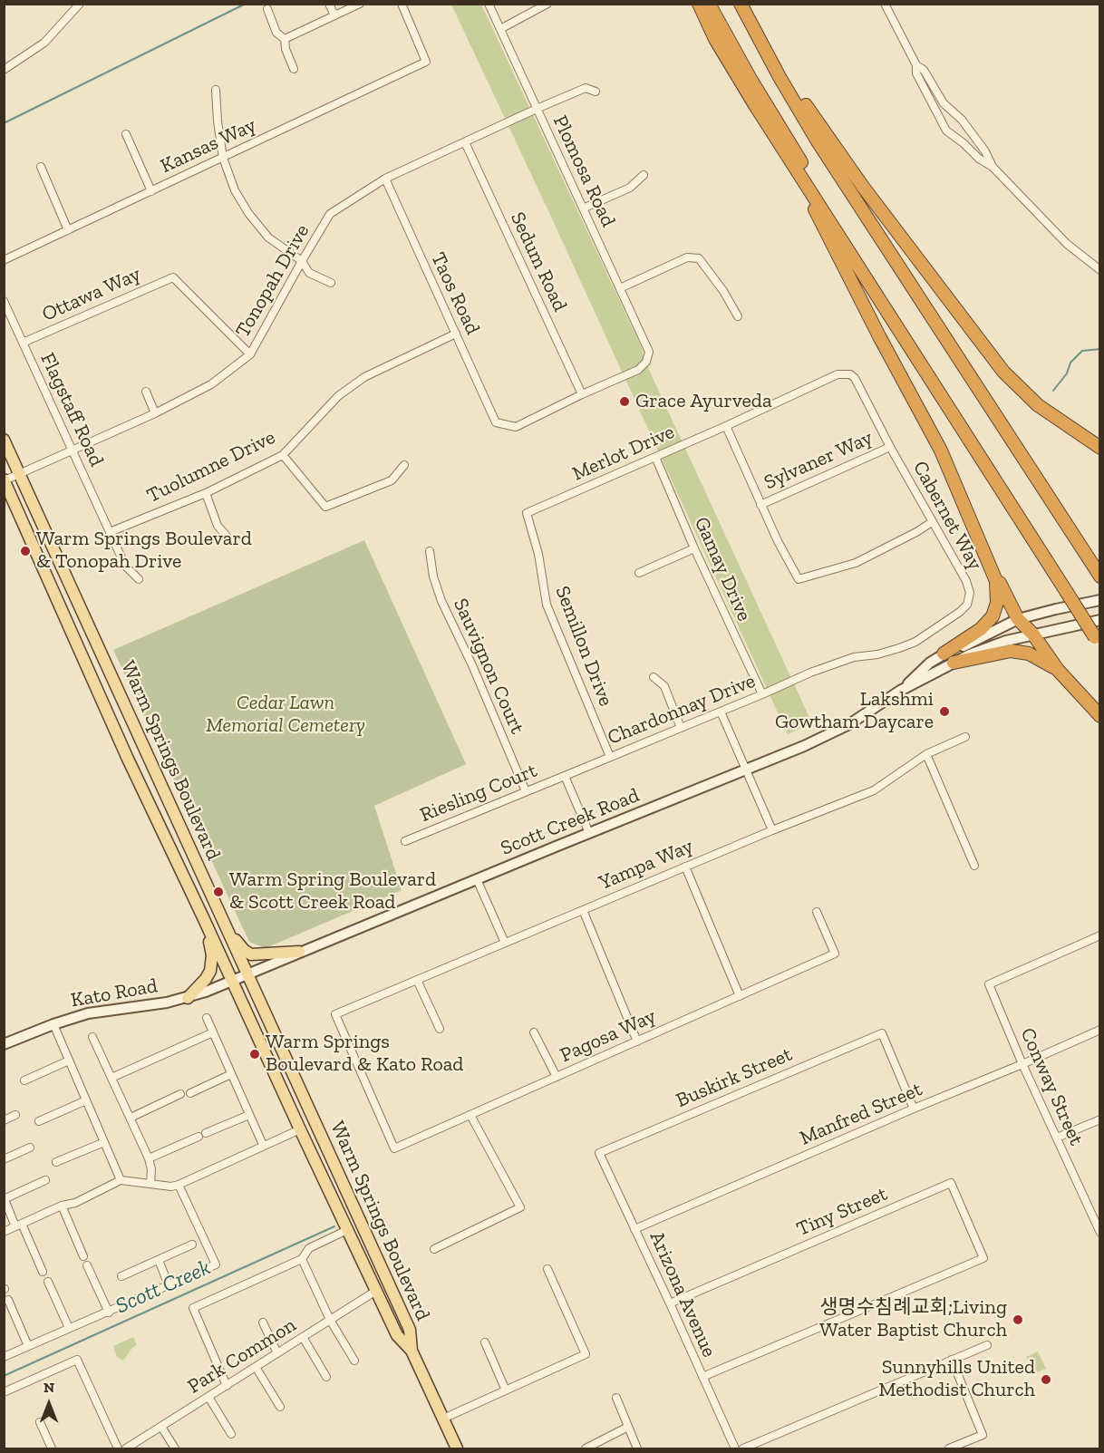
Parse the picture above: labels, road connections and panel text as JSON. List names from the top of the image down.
{
  "streets": {
    "main road": ["Warm Springs Boulevard", "Scott Creek Road", "Kato Road"],
    "street": [
      "Kansas Way",
      "Plomosa Road",
      "Sedum Road",
      "Tonopah Drive",
      "Taos Road",
      "Ottawa Way",
      "Flagstaff Road",
      "Merlot Drive",
      "Sylvaner Way",
      "Tuolumne Drive",
      "Cabernet Way",
      "Gamay Drive",
      "Semillon Drive",
      "Sauvignon Court",
      "Chardonnay Drive",
      "Riesling Court",
      "Yampa Way",
      "Pagosa Way",
      "Buskirk Street",
      "Conway Street",
      "Manfred Street",
      "Tiny Street",
      "Arizona Avenue",
      "Park Common"
    ]
  },
  "crossings": [
    ["Plomosa Road", "Sedum Road"],
    ["Plomosa Road", "Tonopah Drive"],
    ["Plomosa Road", "Taos Road"],
    ["Sedum Road", "Tonopah Drive"],
    ["Sedum Road", "Taos Road"],
    ["Tonopah Drive", "Taos Road"],
    ["Tonopah Drive", "Ottawa Way"],
    ["Tonopah Drive", "Flagstaff Road"],
    ["Tonopah Drive", "Warm Springs Boulevard"],
    ["Taos Road", "Tuolumne Drive"],
    ["Ottawa Way", "Flagstaff Road"],
    ["Flagstaff Road", "Tuolumne Drive"],
    ["Merlot Drive", "Cabernet Way"],
    ["Merlot Drive", "Gamay Drive"],
    ["Merlot Drive", "Semillon Drive"],
    ["Sylvaner Way", "Cabernet Way"],
    ["Cabernet Way", "Chardonnay Drive"],
    ["Gamay Drive", "Chardonnay Drive"],
    ["Semillon Drive", "Chardonnay Drive"],
    ["Sauvignon Court", "Riesling Court"],
    ["Chardonnay Drive", "Riesling Court"],
    ["Warm Springs Boulevard", "Scott Creek Road"],
    ["Warm Springs Boulevard", "Kato Road"],
    ["Warm Springs Boulevard", "Park Common"],
    ["Scott Creek Road", "Kato Road"],
    ["Yampa Way", "Pagosa Way"],
    ["Buskirk Street", "Manfred Street"],
    ["Buskirk Street", "Arizona Avenue"],
    ["Conway Street", "Manfred Street"],
    ["Manfred Street", "Arizona Avenue"],
    ["Tiny Street", "Arizona Avenue"]
  ],
  "water": ["Scott Creek"],
  "parks": ["Cedar Lawn Memorial Cemetery"],
  "places": [
    "Grace Ayurveda",
    "Warm Springs Boulevard & Tonopah Drive",
    "Lakshmi Gowtham Daycare",
    "Warm Spring Boulevard & Scott Creek Road",
    "Warm Springs Boulevard & Kato Road",
    "생명수침례교회;Living Water Baptist Church",
    "Sunnyhills United Methodist Church"
  ],
  "north": "top"
}
